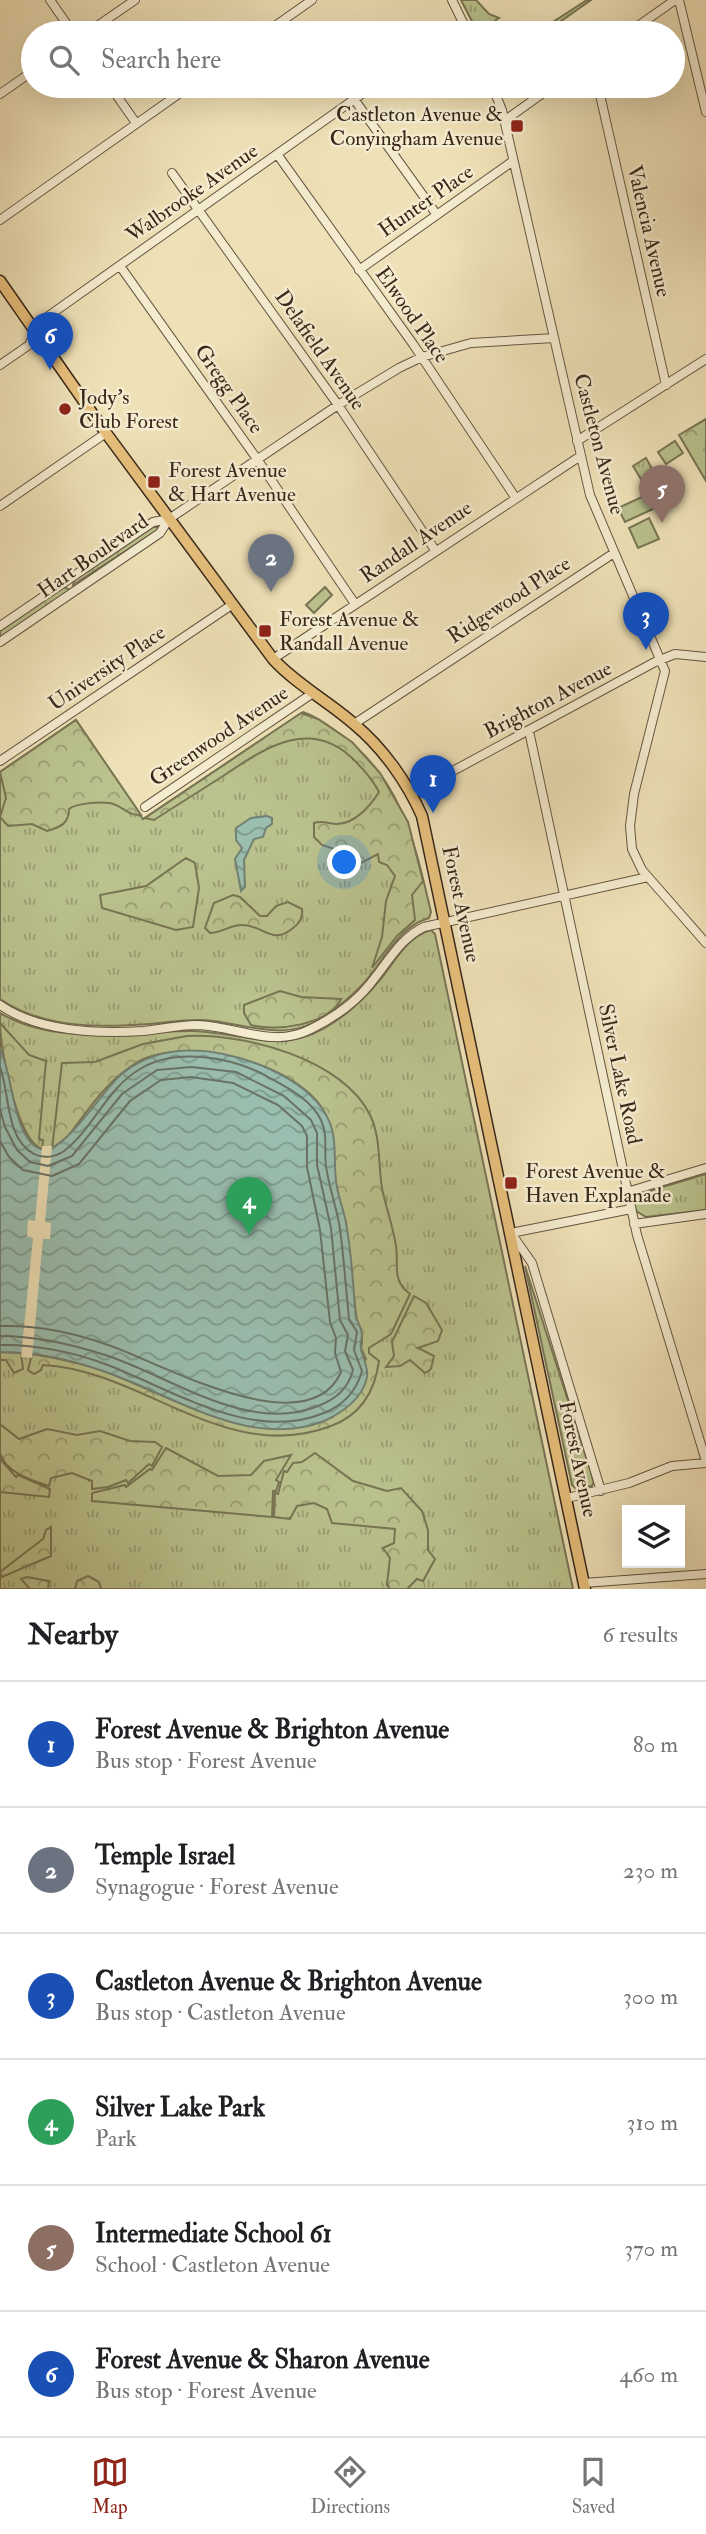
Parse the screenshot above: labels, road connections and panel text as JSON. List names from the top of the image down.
{
  "streets": {
    "main road": ["Forest Avenue"],
    "street": [
      "Walbrooke Avenue",
      "Hunter Place",
      "Valencia Avenue",
      "Elwood Place",
      "Delafield Avenue",
      "Gregg Place",
      "Castleton Avenue",
      "Randall Avenue",
      "Hart Boulevard",
      "Ridgewood Place",
      "University Place",
      "Brighton Avenue",
      "Greenwood Avenue",
      "Silver Lake Road"
    ]
  },
  "crossings": [
    ["Walbrooke Avenue", "Elwood Place"],
    ["Walbrooke Avenue", "Delafield Avenue"],
    ["Walbrooke Avenue", "Gregg Place"],
    ["Walbrooke Avenue", "Forest Avenue"],
    ["Hunter Place", "Elwood Place"],
    ["Hunter Place", "Castleton Avenue"],
    ["Elwood Place", "Randall Avenue"],
    ["Elwood Place", "Hart Boulevard"],
    ["Delafield Avenue", "Randall Avenue"],
    ["Delafield Avenue", "Hart Boulevard"],
    ["Gregg Place", "Randall Avenue"],
    ["Gregg Place", "Hart Boulevard"],
    ["Castleton Avenue", "Randall Avenue"],
    ["Castleton Avenue", "Hart Boulevard"],
    ["Castleton Avenue", "Ridgewood Place"],
    ["Castleton Avenue", "Brighton Avenue"],
    ["Randall Avenue", "Forest Avenue"],
    ["Hart Boulevard", "Forest Avenue"],
    ["Ridgewood Place", "Forest Avenue"],
    ["University Place", "Forest Avenue"],
    ["Brighton Avenue", "Forest Avenue"],
    ["Brighton Avenue", "Silver Lake Road"],
    ["Greenwood Avenue", "Forest Avenue"]
  ],
  "places": {
    "transit": [
      "Castleton Avenue & Conyingham Avenue",
      "Forest Avenue & Hart Avenue",
      "Forest Avenue & Randall Avenue",
      "Forest Avenue & Haven Explanade"
    ],
    "other": ["Jody's Club Forest"]
  },
  "page": {
    "search": "Search here",
    "pins": [
      "6",
      "5",
      "2",
      "3",
      "1",
      "4"
    ],
    "heading": ["Nearby", "6 results"],
    "list": [
      {
        "mark": "1",
        "name": "Forest Avenue & Brighton Avenue",
        "note": "Bus stop · Forest Avenue",
        "value": "80 m"
      },
      {
        "mark": "2",
        "name": "Temple Israel",
        "note": "Synagogue · Forest Avenue",
        "value": "230 m"
      },
      {
        "mark": "3",
        "name": "Castleton Avenue & Brighton Avenue",
        "note": "Bus stop · Castleton Avenue",
        "value": "300 m"
      },
      {
        "mark": "4",
        "name": "Silver Lake Park",
        "note": "Park",
        "value": "310 m"
      },
      {
        "mark": "5",
        "name": "Intermediate School 61",
        "note": "School · Castleton Avenue",
        "value": "370 m"
      },
      {
        "mark": "6",
        "name": "Forest Avenue & Sharon Avenue",
        "note": "Bus stop · Forest Avenue",
        "value": "460 m"
      }
    ],
    "nav": ["Map", "Directions", "Saved"]
  }
}
